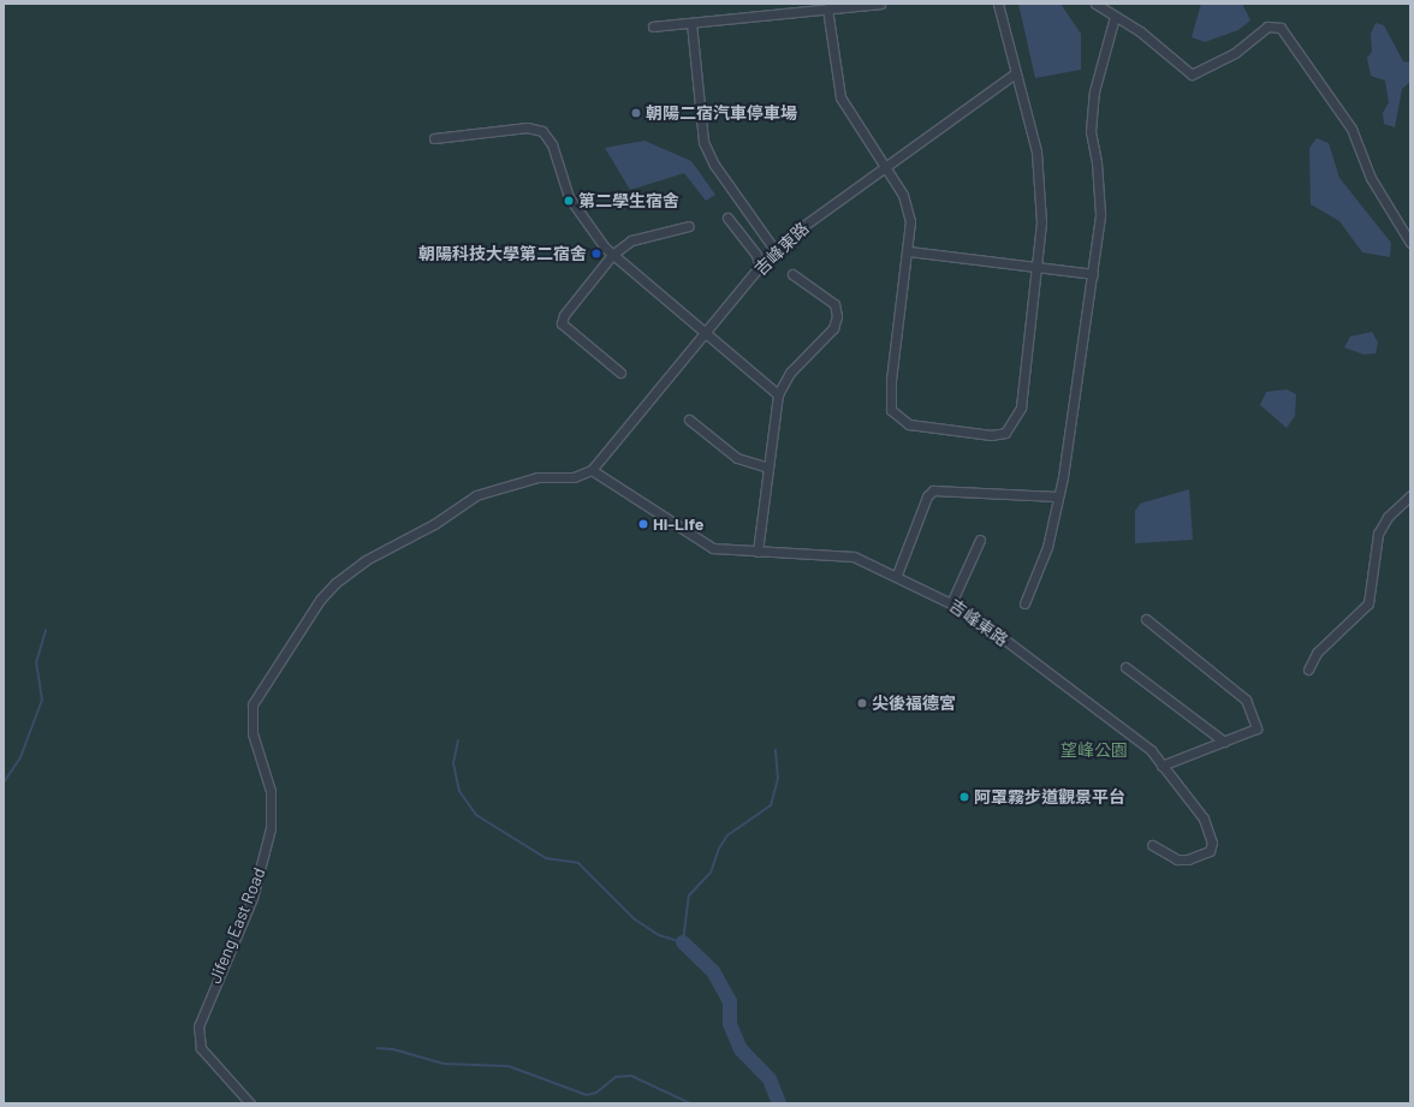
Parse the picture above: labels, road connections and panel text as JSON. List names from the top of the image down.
{
  "streets": {
    "street": ["吉峰東路"]
  },
  "parks": ["望峰公園"],
  "places": [
    "朝陽二宿汽車停車場",
    "第二學生宿舍",
    "朝陽科技大學第二宿舍",
    "Hi-Life",
    "尖後福德宮",
    "阿罩霧步道觀景平台"
  ]
}
